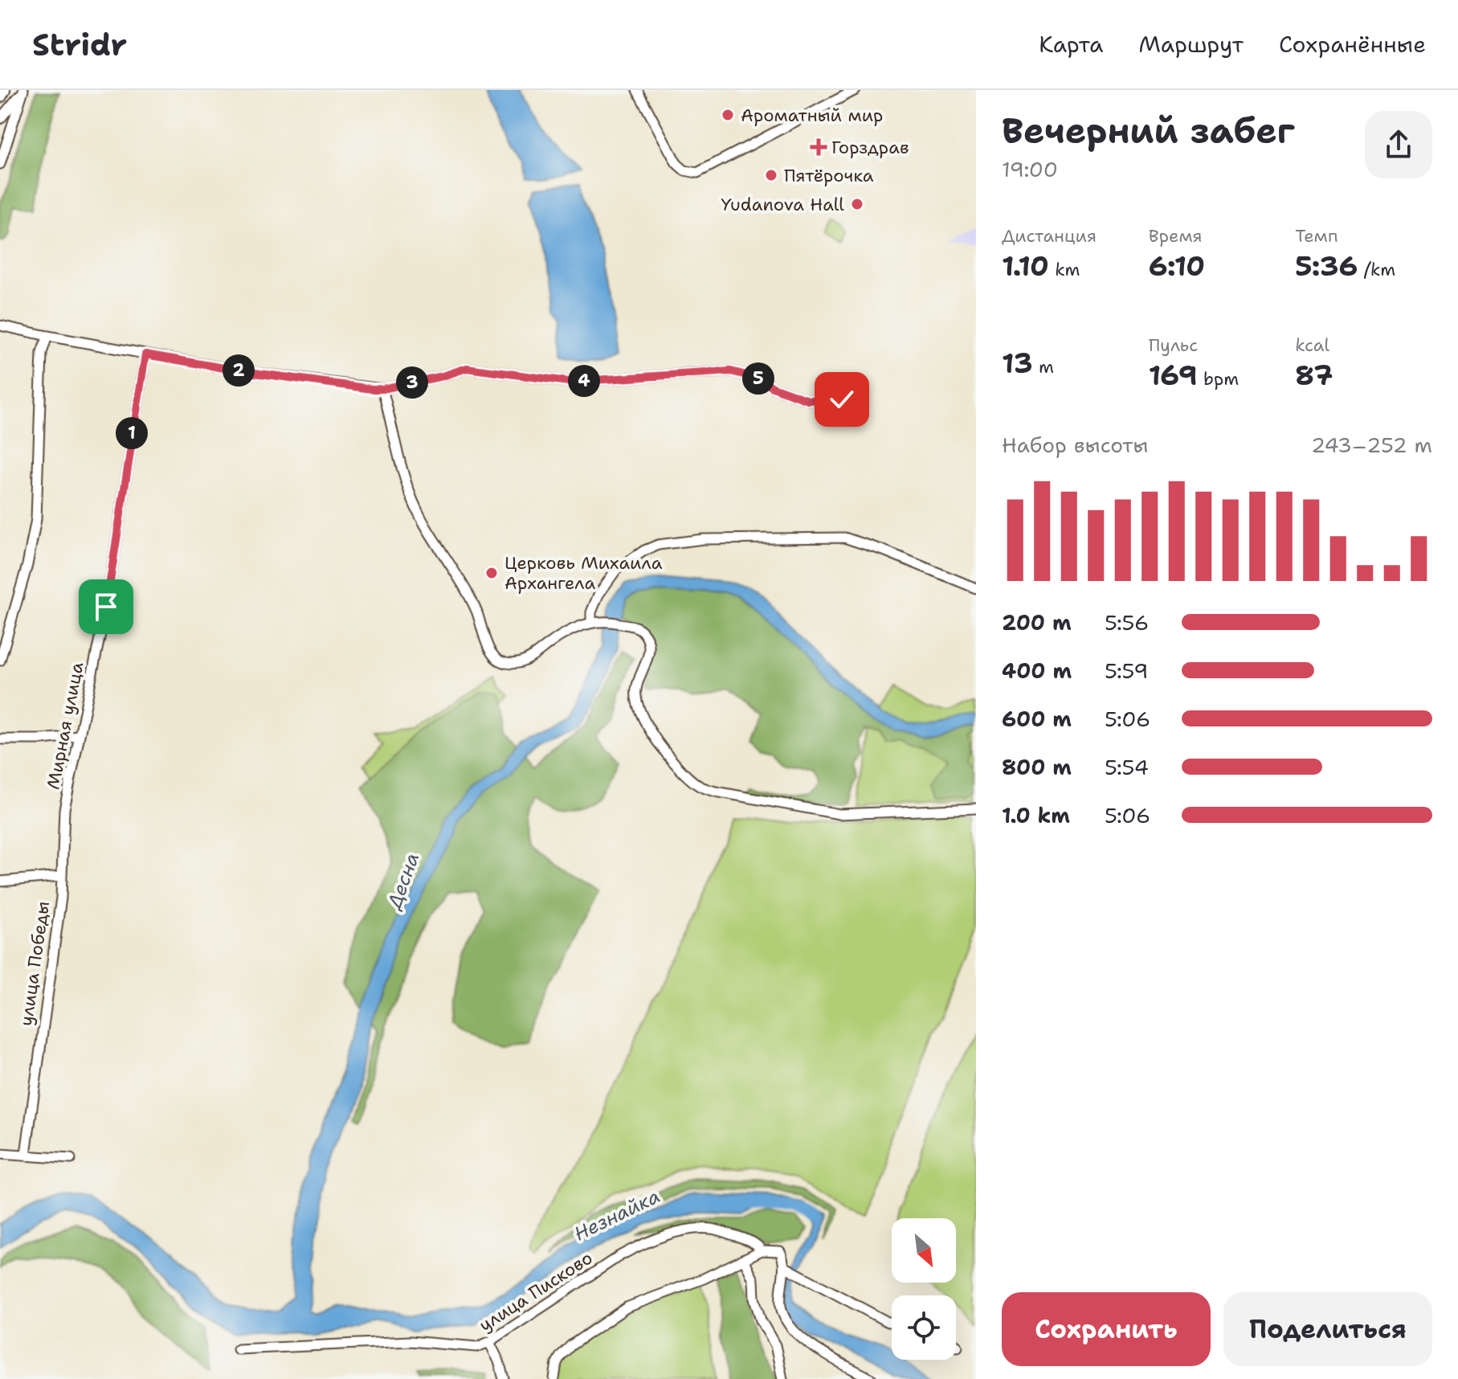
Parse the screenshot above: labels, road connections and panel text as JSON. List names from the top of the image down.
{
  "streets": {
    "street": ["Мирная улица", "улица Победы", "улица Писково"]
  },
  "crossings": [
    ["Мирная улица", "улица Победы"]
  ],
  "water": ["Десна", "Незнайка"],
  "places": {
    "other": [
      "Ароматный мир",
      "Пятёрочка",
      "Yudanova Hall",
      "Церковь Михаила Архангела"
    ],
    "health": ["Горздрав"]
  },
  "north": "bottom right",
  "page": {
    "header": "Stridr",
    "nav": ["Карта", "Маршрут", "Сохранённые"],
    "heading": ["Вечерний забег", "19:00"],
    "stats": [
      ["Дистанция", "1.10 km"],
      ["Время", "6:10"],
      ["Темп", "5:36 /km"],
      ["13 m"],
      ["Пульс", "169 bpm"],
      ["kcal", "87"]
    ],
    "pins": [
      "2",
      "5",
      "4",
      "3",
      "1"
    ],
    "chart": ["Набор высоты", "243–252 m"],
    "list": [
      {
        "name": "200 m",
        "note": "5:56"
      },
      {
        "name": "400 m",
        "note": "5:59"
      },
      {
        "name": "600 m",
        "note": "5:06"
      },
      {
        "name": "800 m",
        "note": "5:54"
      },
      {
        "name": "1.0 km",
        "note": "5:06"
      }
    ],
    "buttons": ["Сохранить", "Поделиться"]
  }
}
